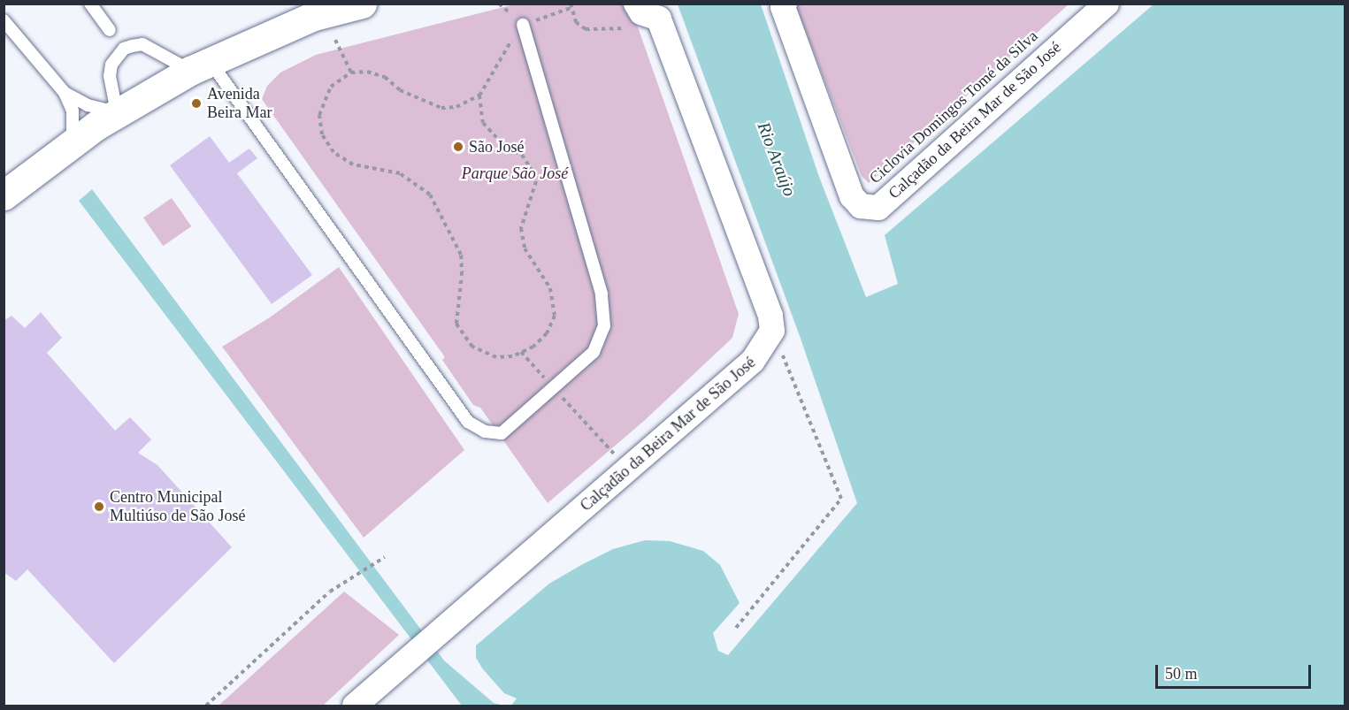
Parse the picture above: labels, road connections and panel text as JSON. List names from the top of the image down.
{
  "streets": {
    "street": ["Calçadão da Beira Mar de São José"]
  },
  "water": ["Rio Araújo"],
  "parks": ["Parque São José"],
  "places": ["Avenida Beira Mar", "São José", "Centro Municipal Multiúso de São José"],
  "scale_bar": "50 m"
}
